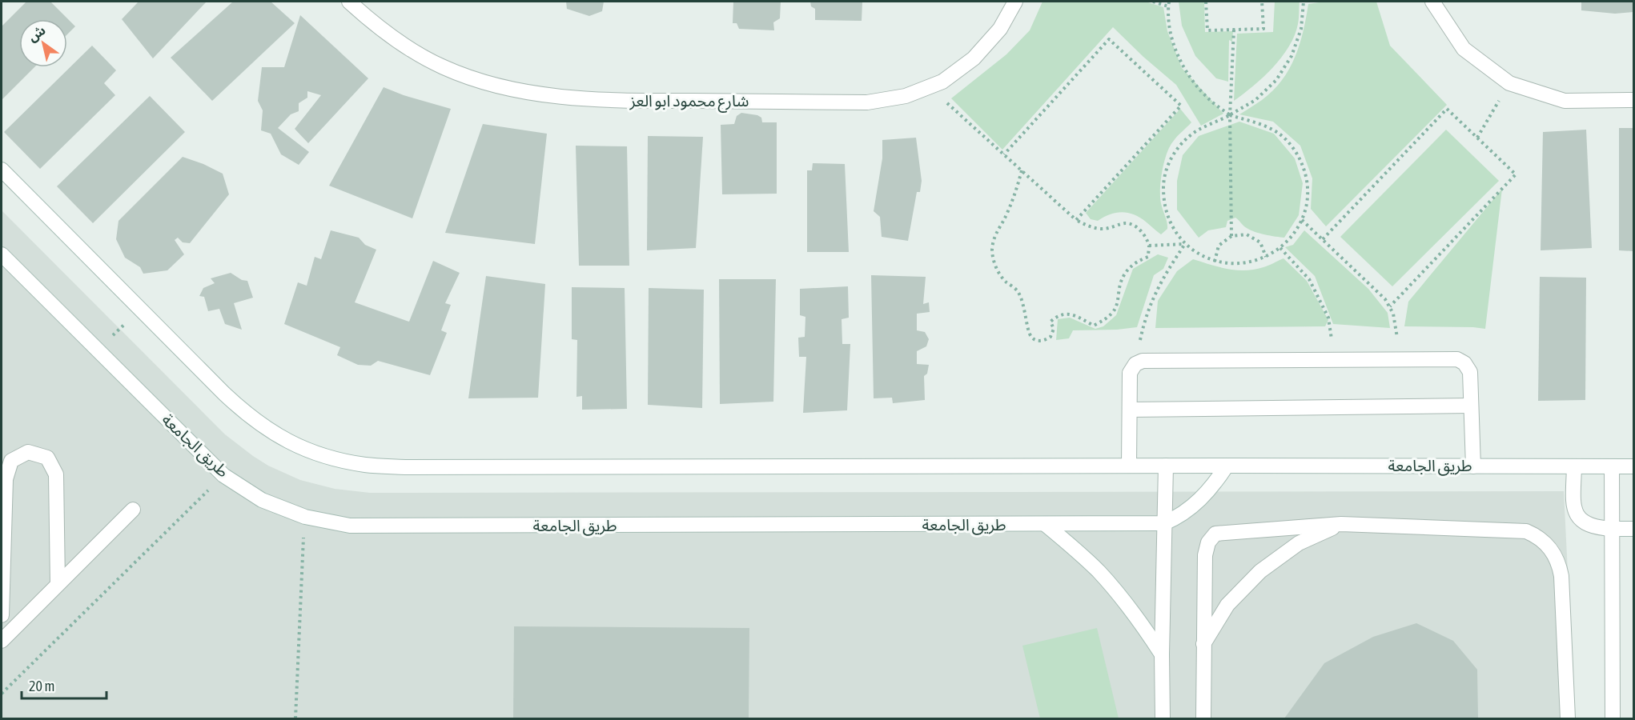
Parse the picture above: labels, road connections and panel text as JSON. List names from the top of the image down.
{
  "streets": {
    "street": ["شارع محمود ابو العز", "طريق الجامعة"]
  },
  "scale_bar": "20 m",
  "north": "top left"
}
